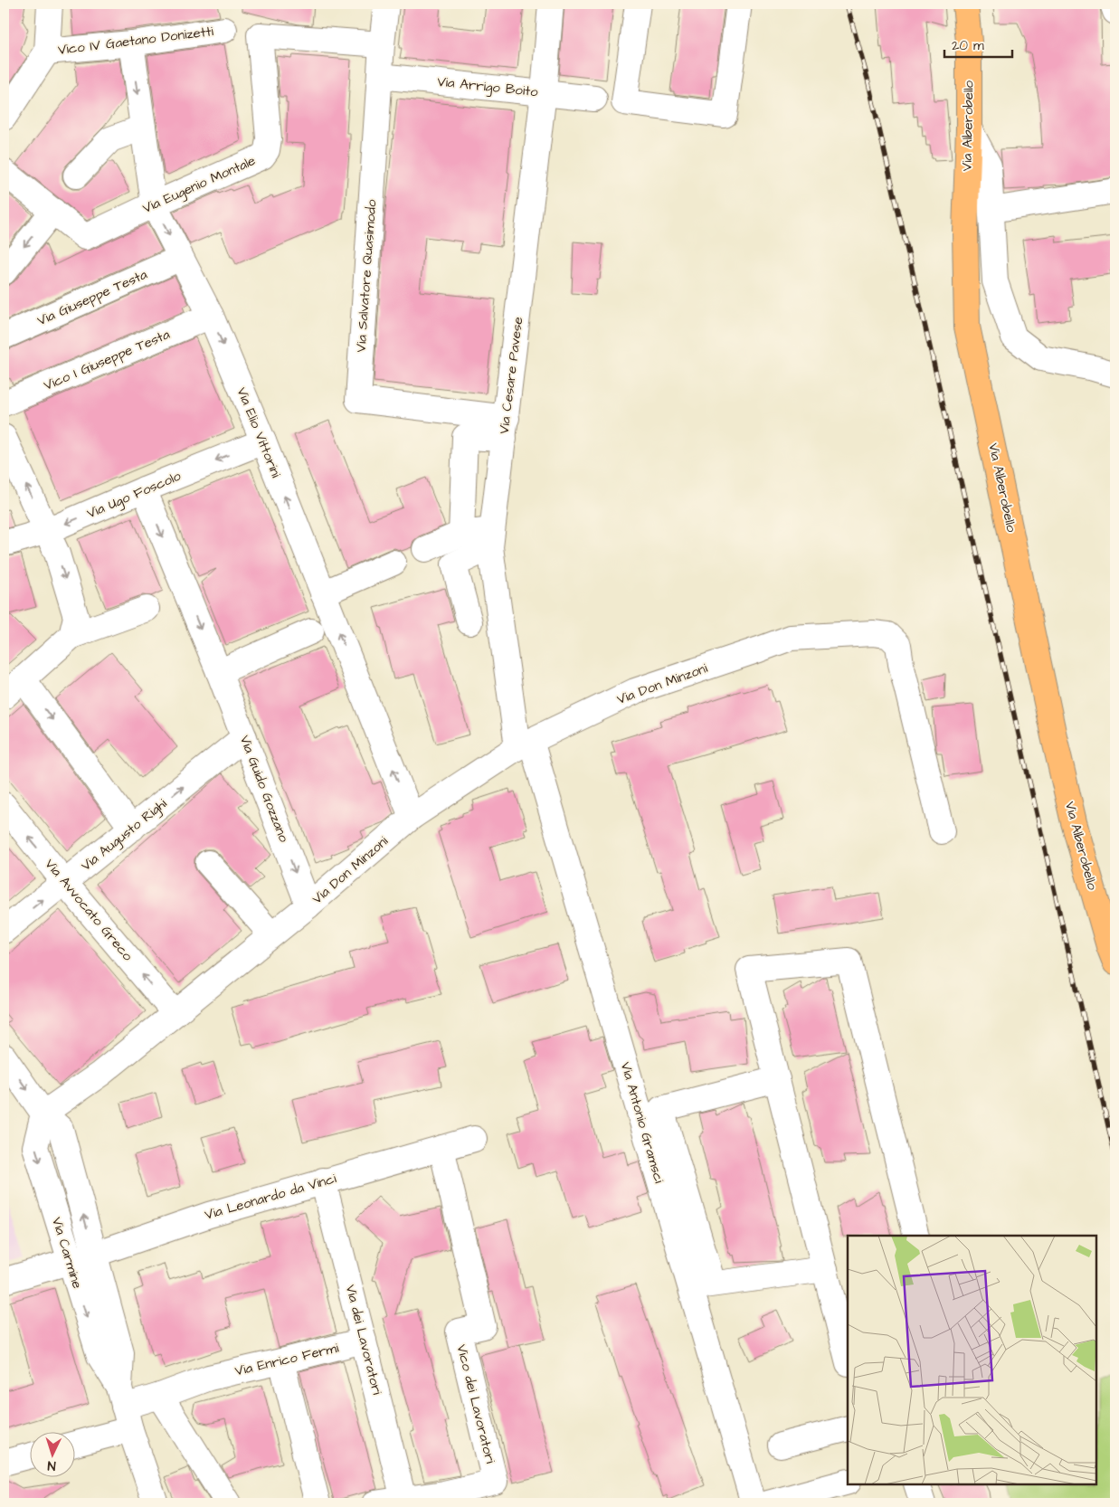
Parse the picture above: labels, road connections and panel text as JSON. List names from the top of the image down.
{
  "streets": {
    "main road": ["Via Alberobello"],
    "street": [
      "Vico IV Gaetano Donizetti",
      "Via Arrigo Boito",
      "Via Eugenio Montale",
      "Via Salvatore Quasimodo",
      "Via Giuseppe Testa",
      "Vico I Giuseppe Testa",
      "Via Cesare Pavese",
      "Via Elio Vittorini",
      "Via Ugo Foscolo",
      "Via Don Minzoni",
      "Via Guido Gozzano",
      "Via Augusto Righi",
      "Via Avvocato Greco",
      "Via Antonio Gramsci",
      "Via Leonardo da Vinci",
      "Via Carmine",
      "Via dei Lavoratori",
      "Via Enrico Fermi",
      "Vico dei Lavoratori"
    ]
  },
  "crossings": [
    ["Vico IV Gaetano Donizetti", "Via Elio Vittorini"],
    ["Via Arrigo Boito", "Via Salvatore Quasimodo"],
    ["Via Arrigo Boito", "Via Cesare Pavese"],
    ["Via Eugenio Montale", "Via Salvatore Quasimodo"],
    ["Via Eugenio Montale", "Via Elio Vittorini"],
    ["Via Salvatore Quasimodo", "Via Cesare Pavese"],
    ["Via Giuseppe Testa", "Via Elio Vittorini"],
    ["Vico I Giuseppe Testa", "Via Elio Vittorini"],
    ["Via Cesare Pavese", "Via Don Minzoni"],
    ["Via Cesare Pavese", "Via Antonio Gramsci"],
    ["Via Elio Vittorini", "Via Ugo Foscolo"],
    ["Via Elio Vittorini", "Via Don Minzoni"],
    ["Via Ugo Foscolo", "Via Guido Gozzano"],
    ["Via Don Minzoni", "Via Guido Gozzano"],
    ["Via Don Minzoni", "Via Avvocato Greco"],
    ["Via Don Minzoni", "Via Antonio Gramsci"],
    ["Via Don Minzoni", "Via Carmine"],
    ["Via Guido Gozzano", "Via Augusto Righi"],
    ["Via Augusto Righi", "Via Avvocato Greco"],
    ["Via Leonardo da Vinci", "Via Carmine"],
    ["Via Leonardo da Vinci", "Via dei Lavoratori"],
    ["Via Leonardo da Vinci", "Vico dei Lavoratori"],
    ["Via Carmine", "Via Enrico Fermi"],
    ["Via dei Lavoratori", "Via Enrico Fermi"],
    ["Via dei Lavoratori", "Vico dei Lavoratori"]
  ],
  "scale_bar": "20 m",
  "north": "bottom"
}
